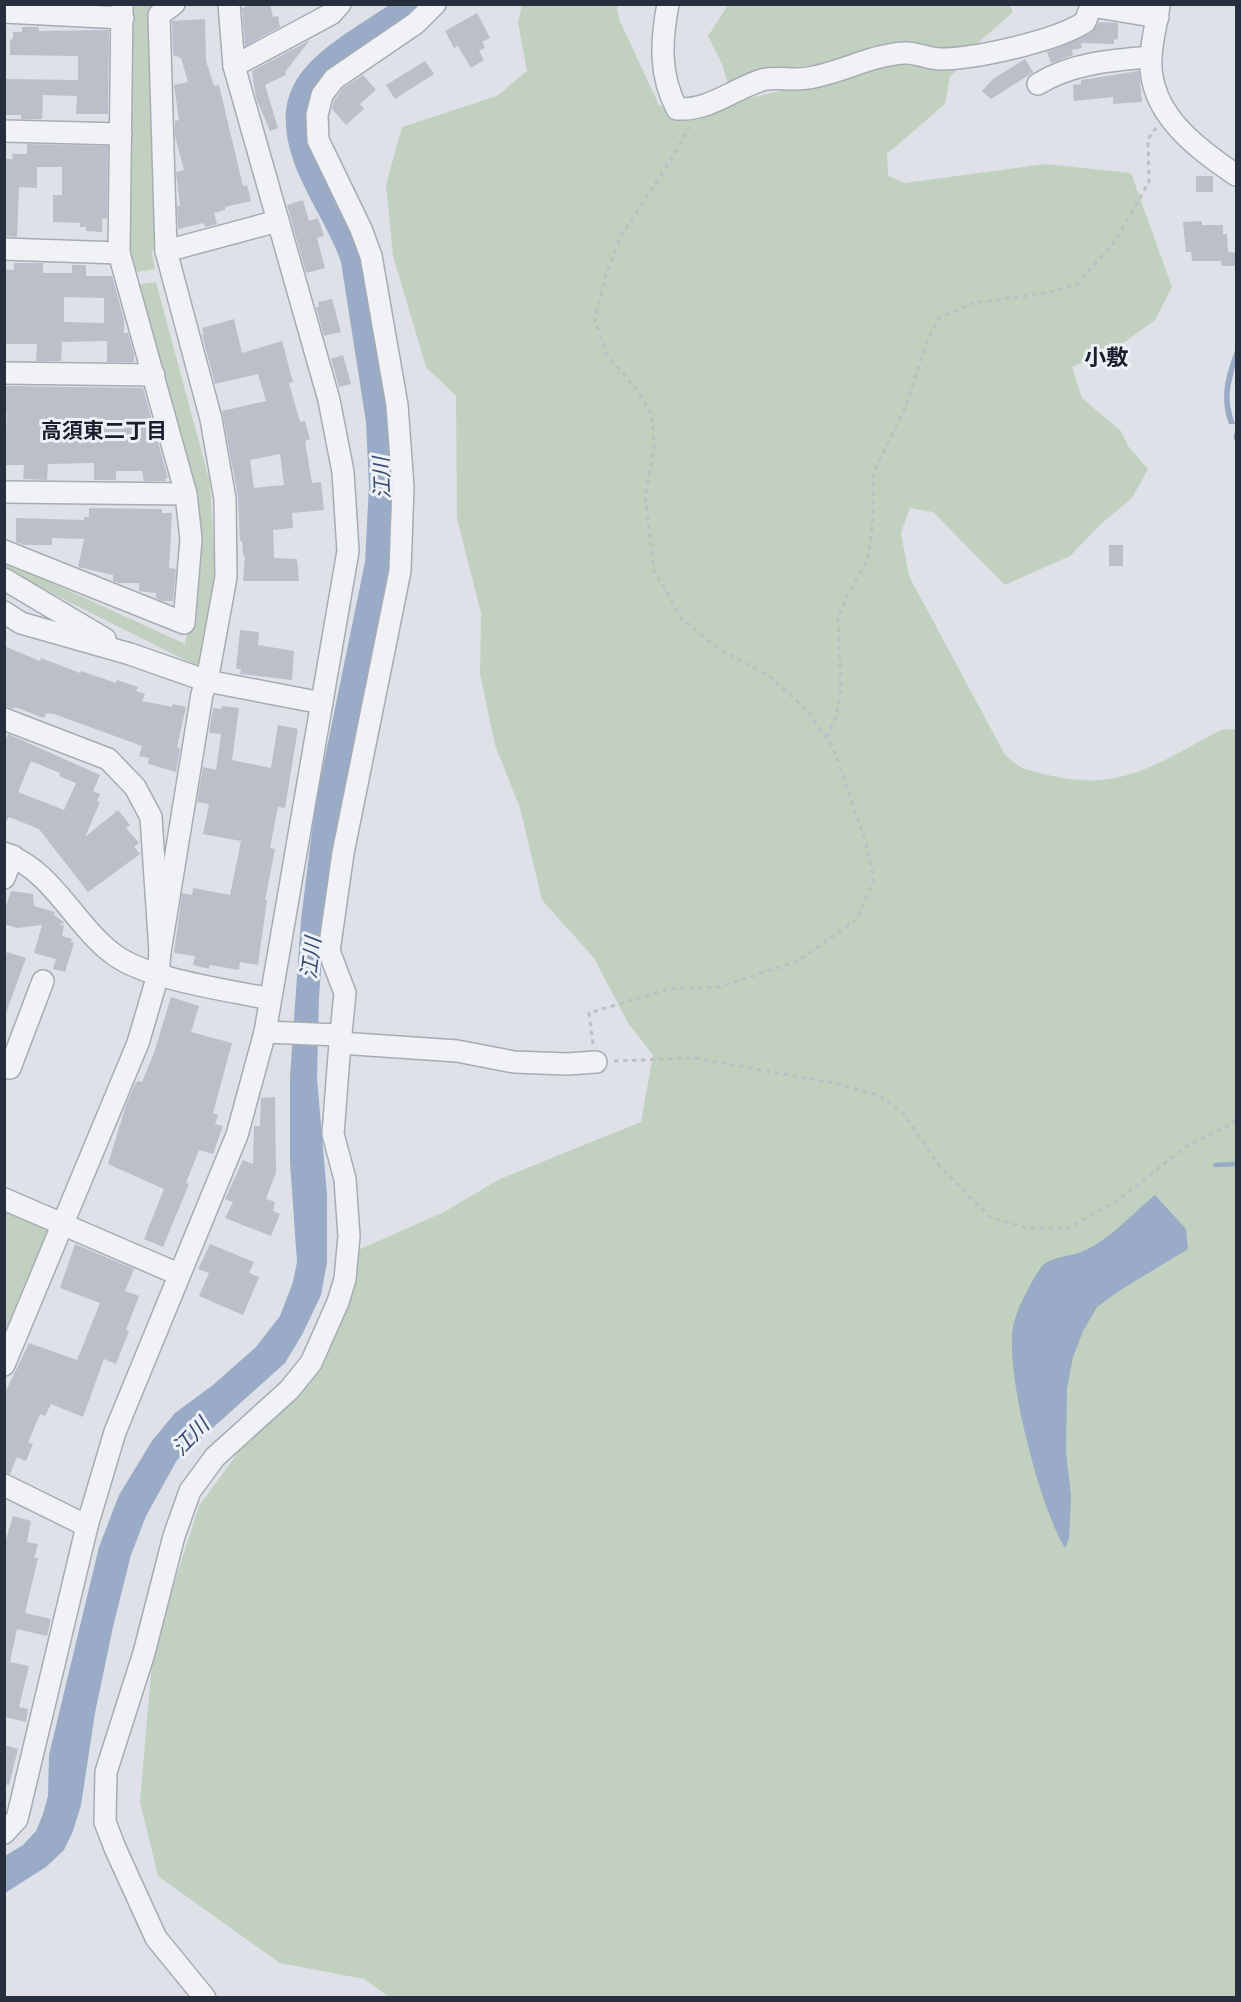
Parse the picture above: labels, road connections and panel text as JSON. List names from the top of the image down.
{
  "districts": ["小敷", "高須東二丁目"],
  "water": ["江川"]
}
